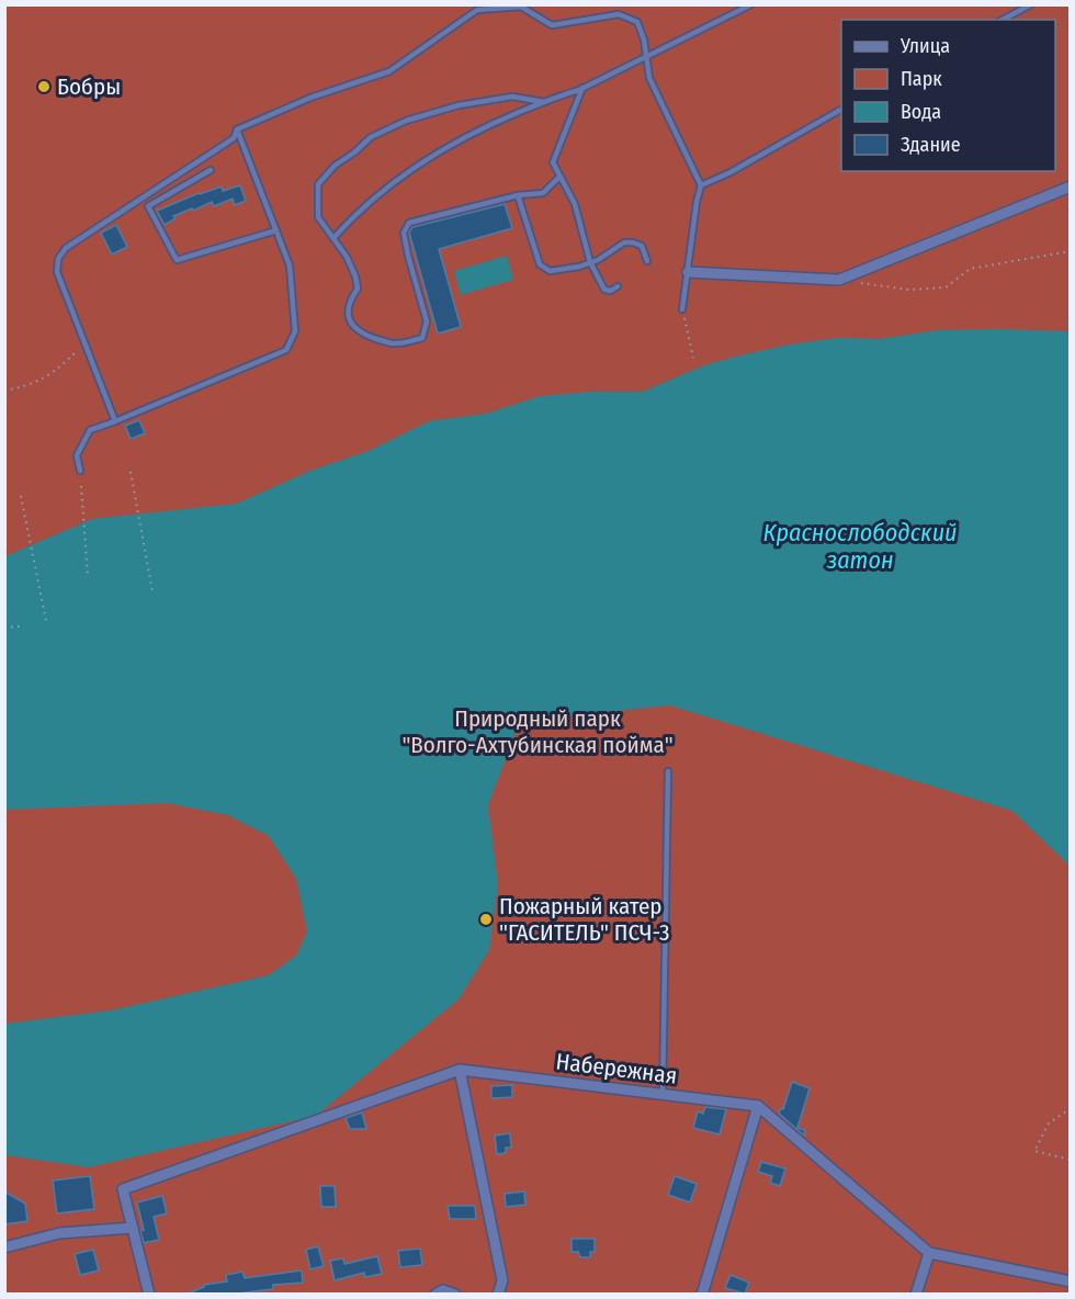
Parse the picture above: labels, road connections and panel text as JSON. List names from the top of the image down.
{
  "streets": {
    "street": ["Набережная"]
  },
  "water": ["Краснослободский затон"],
  "parks": ["Природный парк \"Волго-Ахтубинская пойма\""],
  "places": ["Бобры", "Пожарный катер \"ГАСИТЕЛЬ\" ПСЧ-3"],
  "legend": [
    "Улица",
    "Парк",
    "Вода",
    "Здание"
  ]
}
